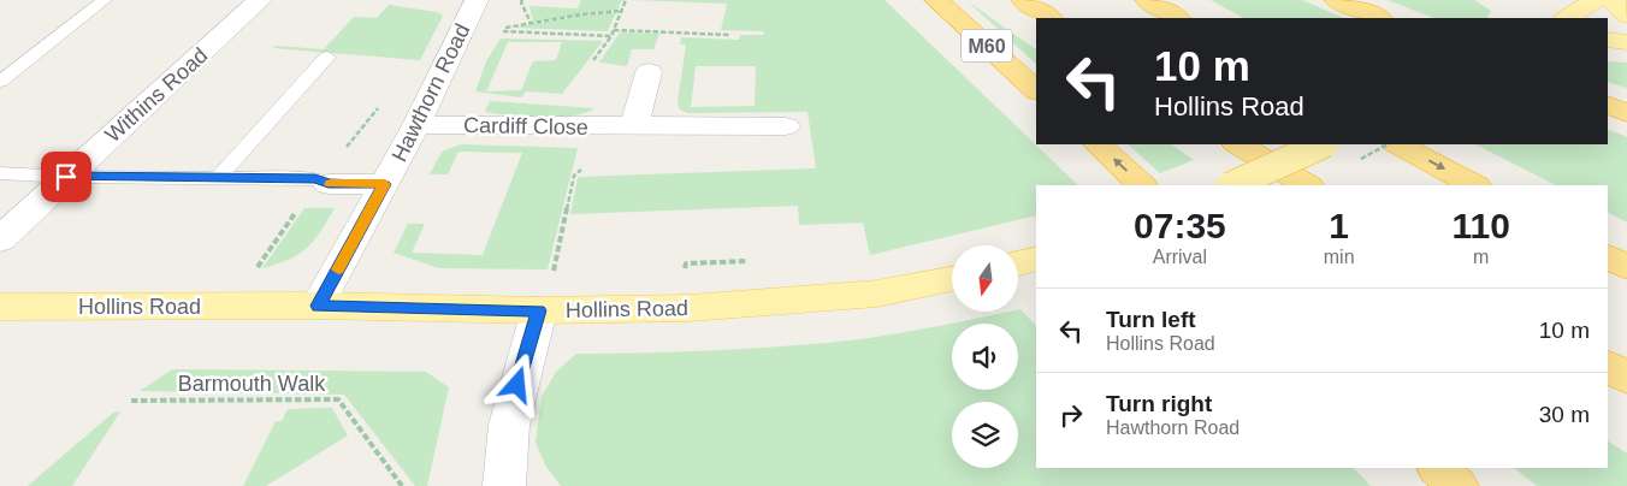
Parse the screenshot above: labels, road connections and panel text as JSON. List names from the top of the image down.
{
  "streets": {
    "highway": ["M60"],
    "main road": ["Hollins Road"],
    "street": ["Hawthorn Road", "Withins Road", "Cardiff Close"],
    "path": ["Barmouth Walk"]
  },
  "crossings": [
    ["Hawthorn Road", "Cardiff Close"],
    ["Hawthorn Road", "Hollins Road"]
  ],
  "north": "bottom",
  "page": {
    "turn": ["10 m", "Hollins Road"],
    "eta": [
      "07:35",
      "Arrival",
      "1",
      "min",
      "110",
      "m"
    ],
    "list": [
      {
        "name": "Turn left",
        "note": "Hollins Road",
        "value": "10 m"
      },
      {
        "name": "Turn right",
        "note": "Hawthorn Road",
        "value": "30 m"
      }
    ]
  }
}
